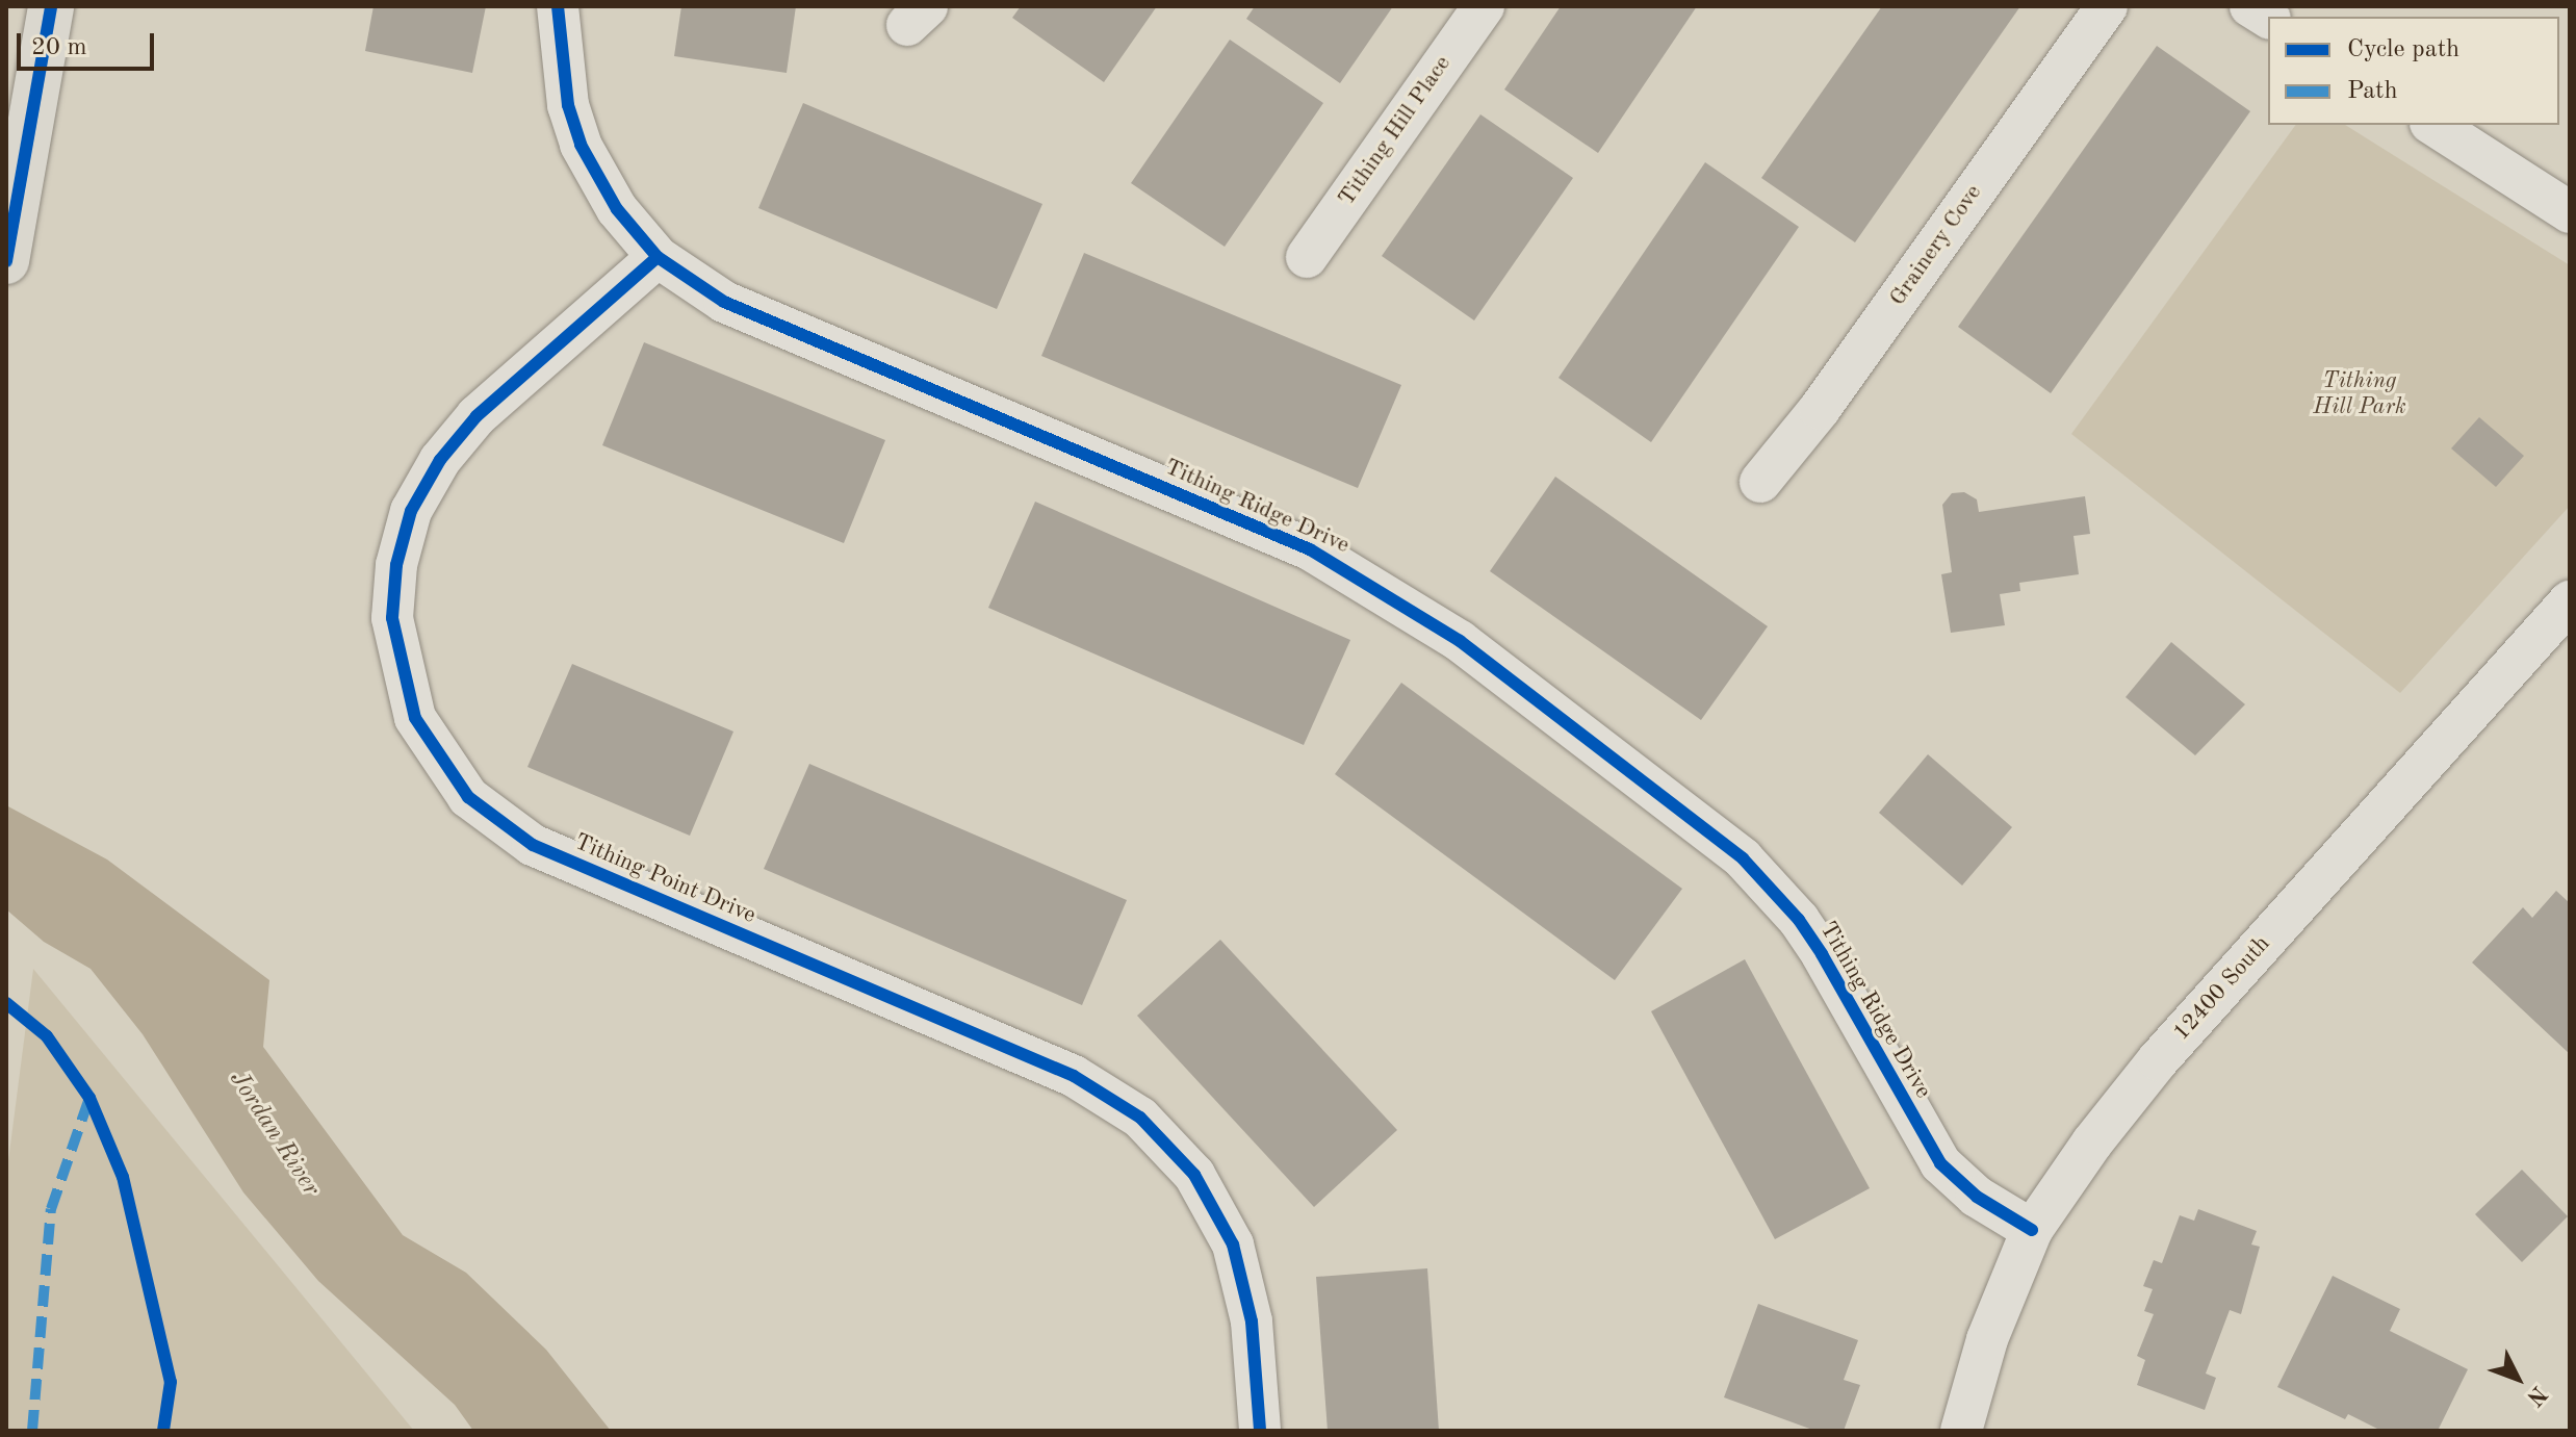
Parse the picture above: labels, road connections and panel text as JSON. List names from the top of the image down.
{
  "streets": {
    "street": [
      "Tithing Hill Place",
      "Grainery Cove",
      "Tithing Ridge Drive",
      "Tithing Point Drive",
      "12400 South"
    ]
  },
  "crossings": [
    ["Tithing Ridge Drive", "Tithing Point Drive"],
    ["Tithing Ridge Drive", "12400 South"]
  ],
  "water": ["Jordan River"],
  "parks": ["Tithing Hill Park"],
  "legend": ["Cycle path", "Path"],
  "scale_bar": "20 m",
  "north": "bottom right"
}
